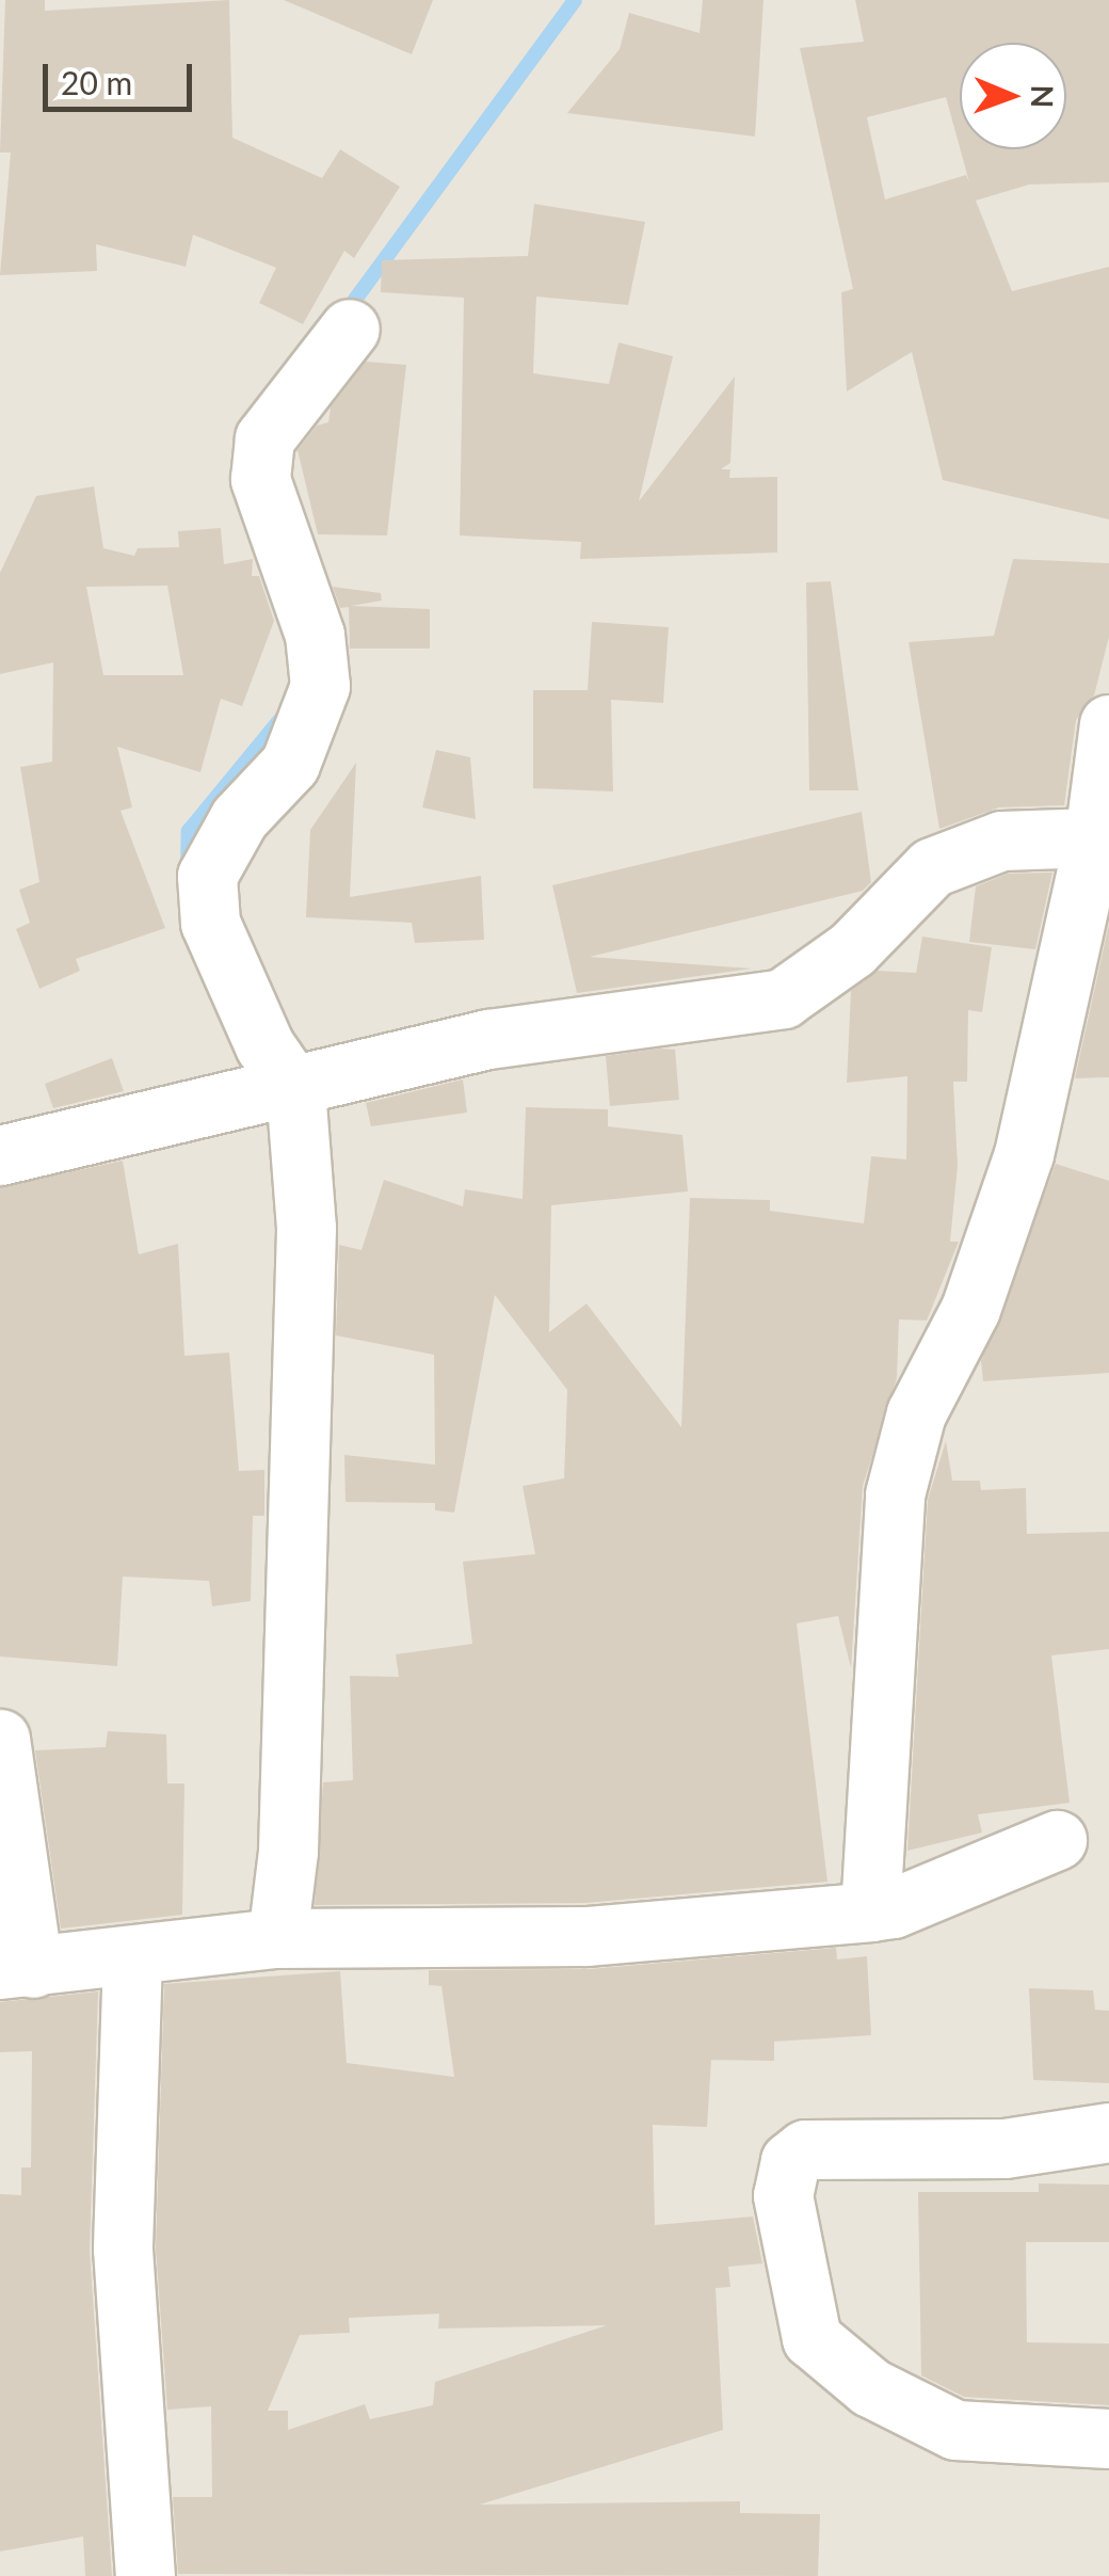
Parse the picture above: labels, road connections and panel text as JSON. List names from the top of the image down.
{
  "scale_bar": "20 m",
  "north": "right"
}
